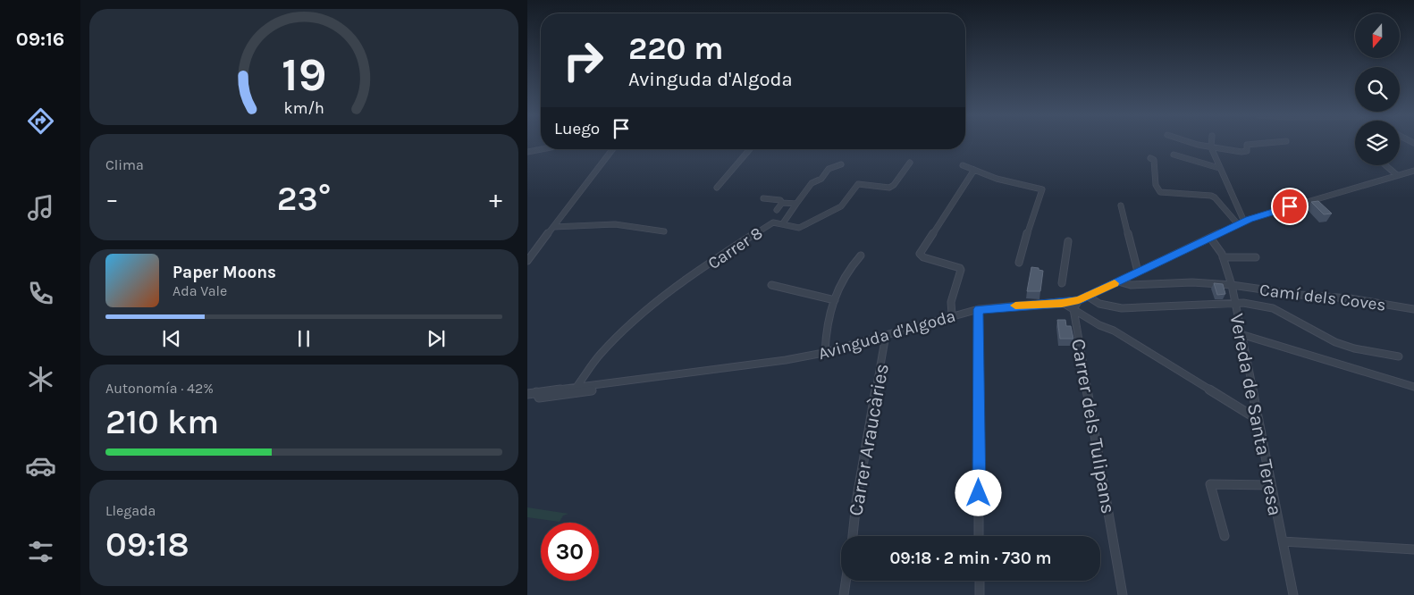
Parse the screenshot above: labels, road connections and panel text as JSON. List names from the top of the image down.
{
  "streets": {
    "street": [
      "Carrer 8",
      "Camí dels Coves",
      "Avinguda d'Algoda",
      "Vereda de Santa Teresa",
      "Carrer dels Tulipans",
      "Carrer Araucàries"
    ]
  },
  "crossings": [
    ["Carrer 8", "Avinguda d'Algoda"],
    ["Camí dels Coves", "Avinguda d'Algoda"],
    ["Camí dels Coves", "Vereda de Santa Teresa"],
    ["Avinguda d'Algoda", "Vereda de Santa Teresa"],
    ["Avinguda d'Algoda", "Carrer Araucàries"]
  ],
  "north": "bottom",
  "page": {
    "tabs": "09:16",
    "turn": ["220 m", "Avinguda d'Algoda"],
    "then": "Luego",
    "tile": [
      "Clima",
      ["Autonomía · 42%", "210 km"],
      ["Llegada", "09:18"]
    ],
    "heat": ["−", "23°", "+"],
    "song": ["Paper Moons", "Ada Vale"],
    "limit": "30",
    "trip": "09:18 · 2 min · 730 m",
    "gauge": ["19", "km/h"]
  }
}
